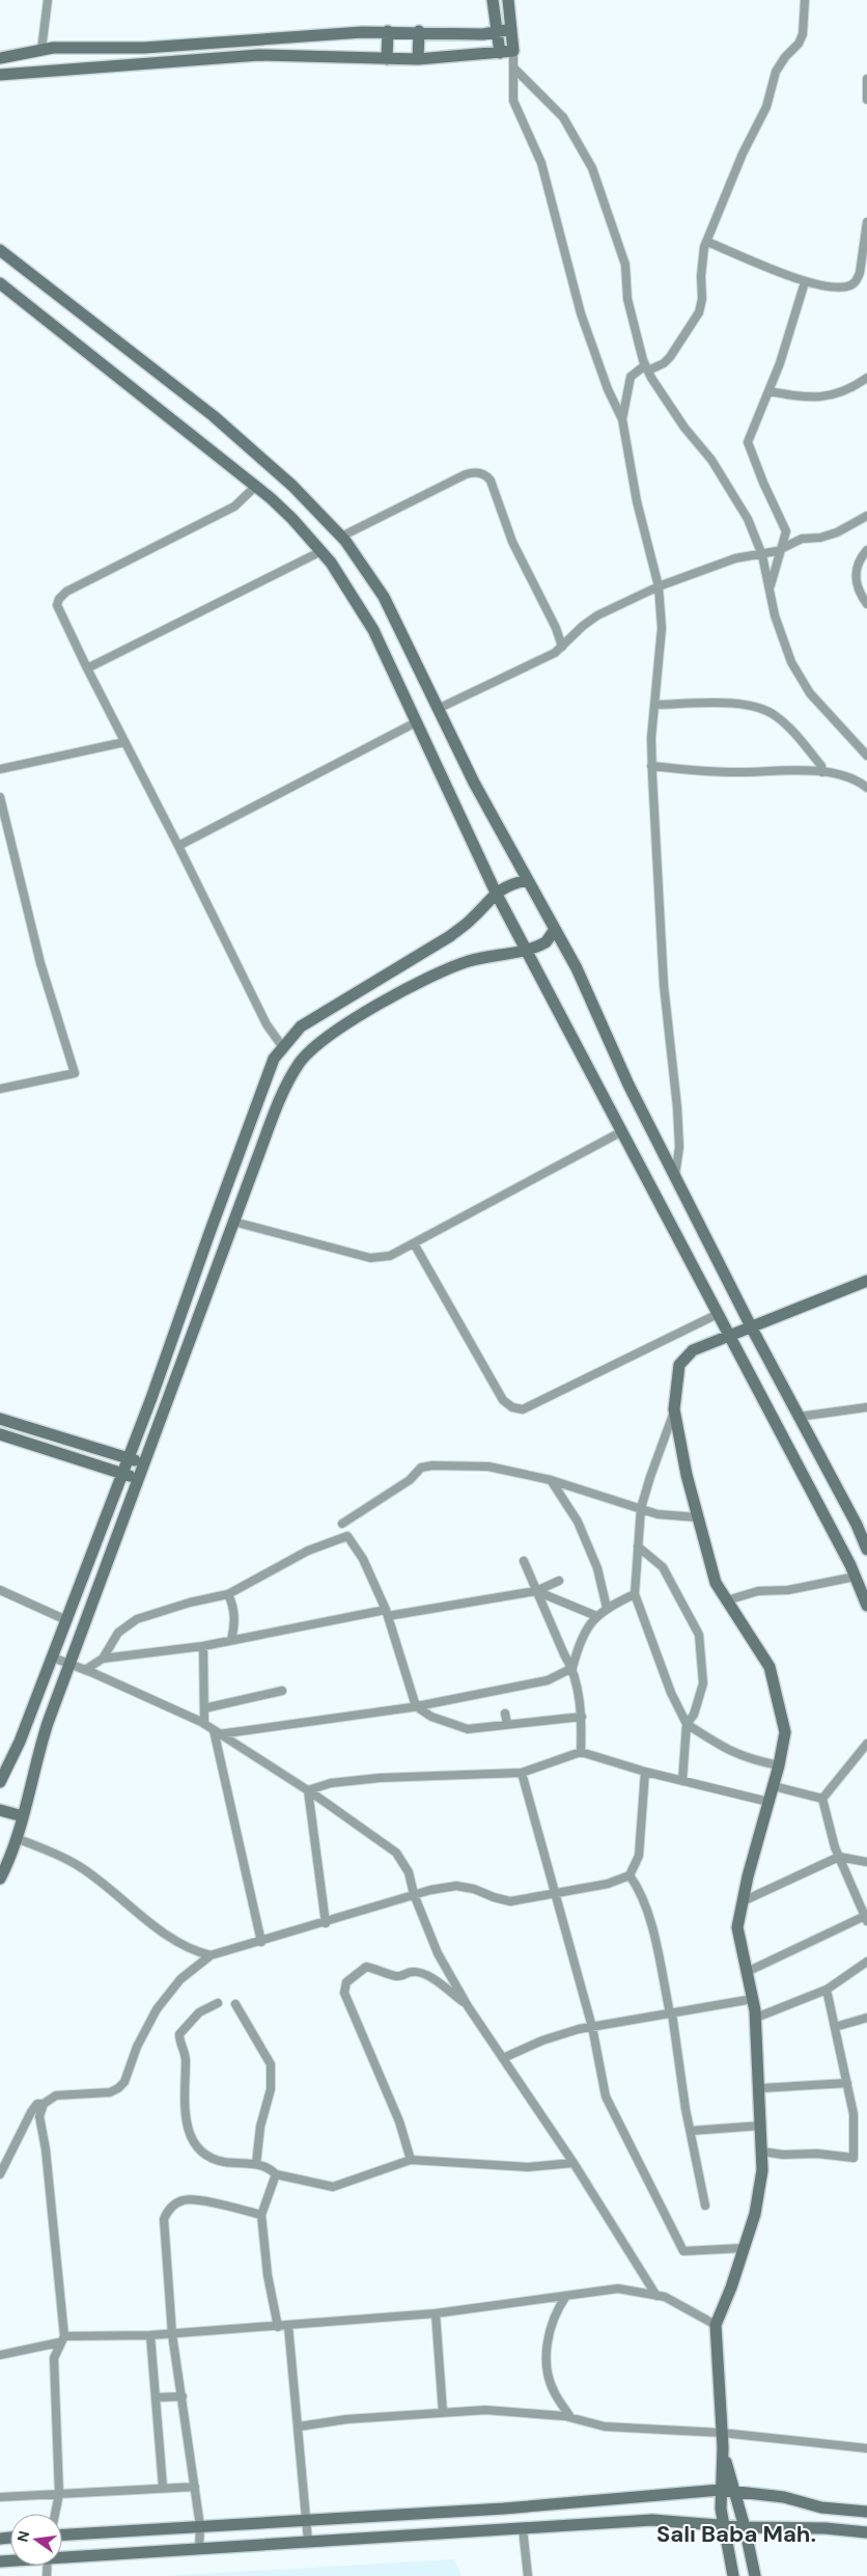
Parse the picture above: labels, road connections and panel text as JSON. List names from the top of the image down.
{
  "districts": ["Salı Baba Mah."],
  "north": "left"
}
